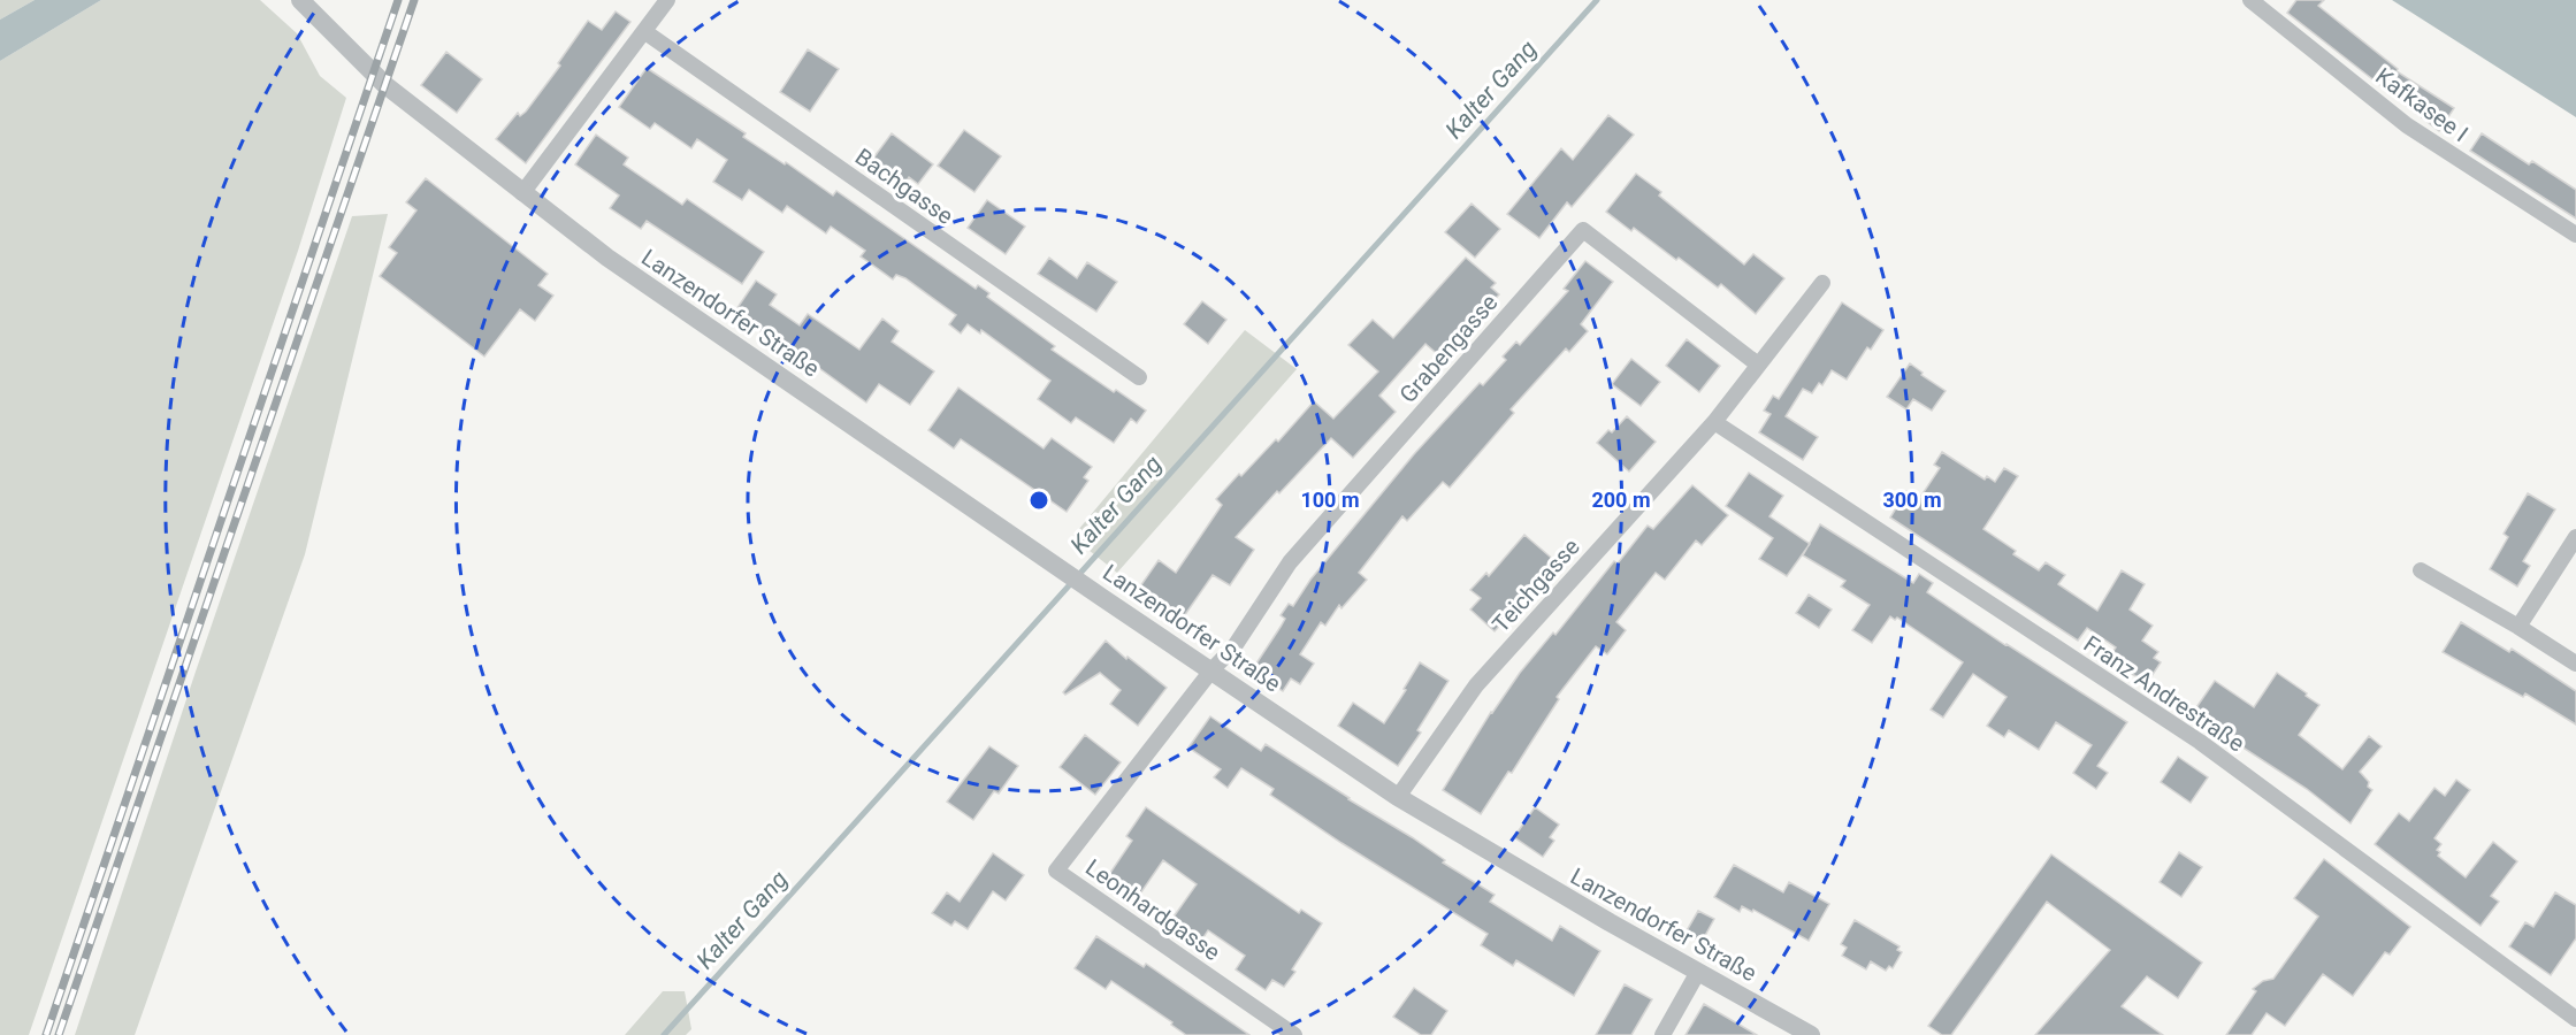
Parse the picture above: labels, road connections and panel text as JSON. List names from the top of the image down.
{
  "streets": {
    "street": [
      "Kafkasee I",
      "Bachgasse",
      "Lanzendorfer Straße",
      "Grabengasse",
      "Teichgasse",
      "Franz Andrestraße",
      "Leonhardgasse"
    ]
  },
  "crossings": [
    ["Lanzendorfer Straße", "Grabengasse"],
    ["Lanzendorfer Straße", "Teichgasse"],
    ["Lanzendorfer Straße", "Leonhardgasse"],
    ["Grabengasse", "Teichgasse"],
    ["Grabengasse", "Leonhardgasse"],
    ["Teichgasse", "Franz Andrestraße"]
  ],
  "water": ["Kalter Gang"],
  "rings": ["100 m", "200 m", "300 m"]
}
